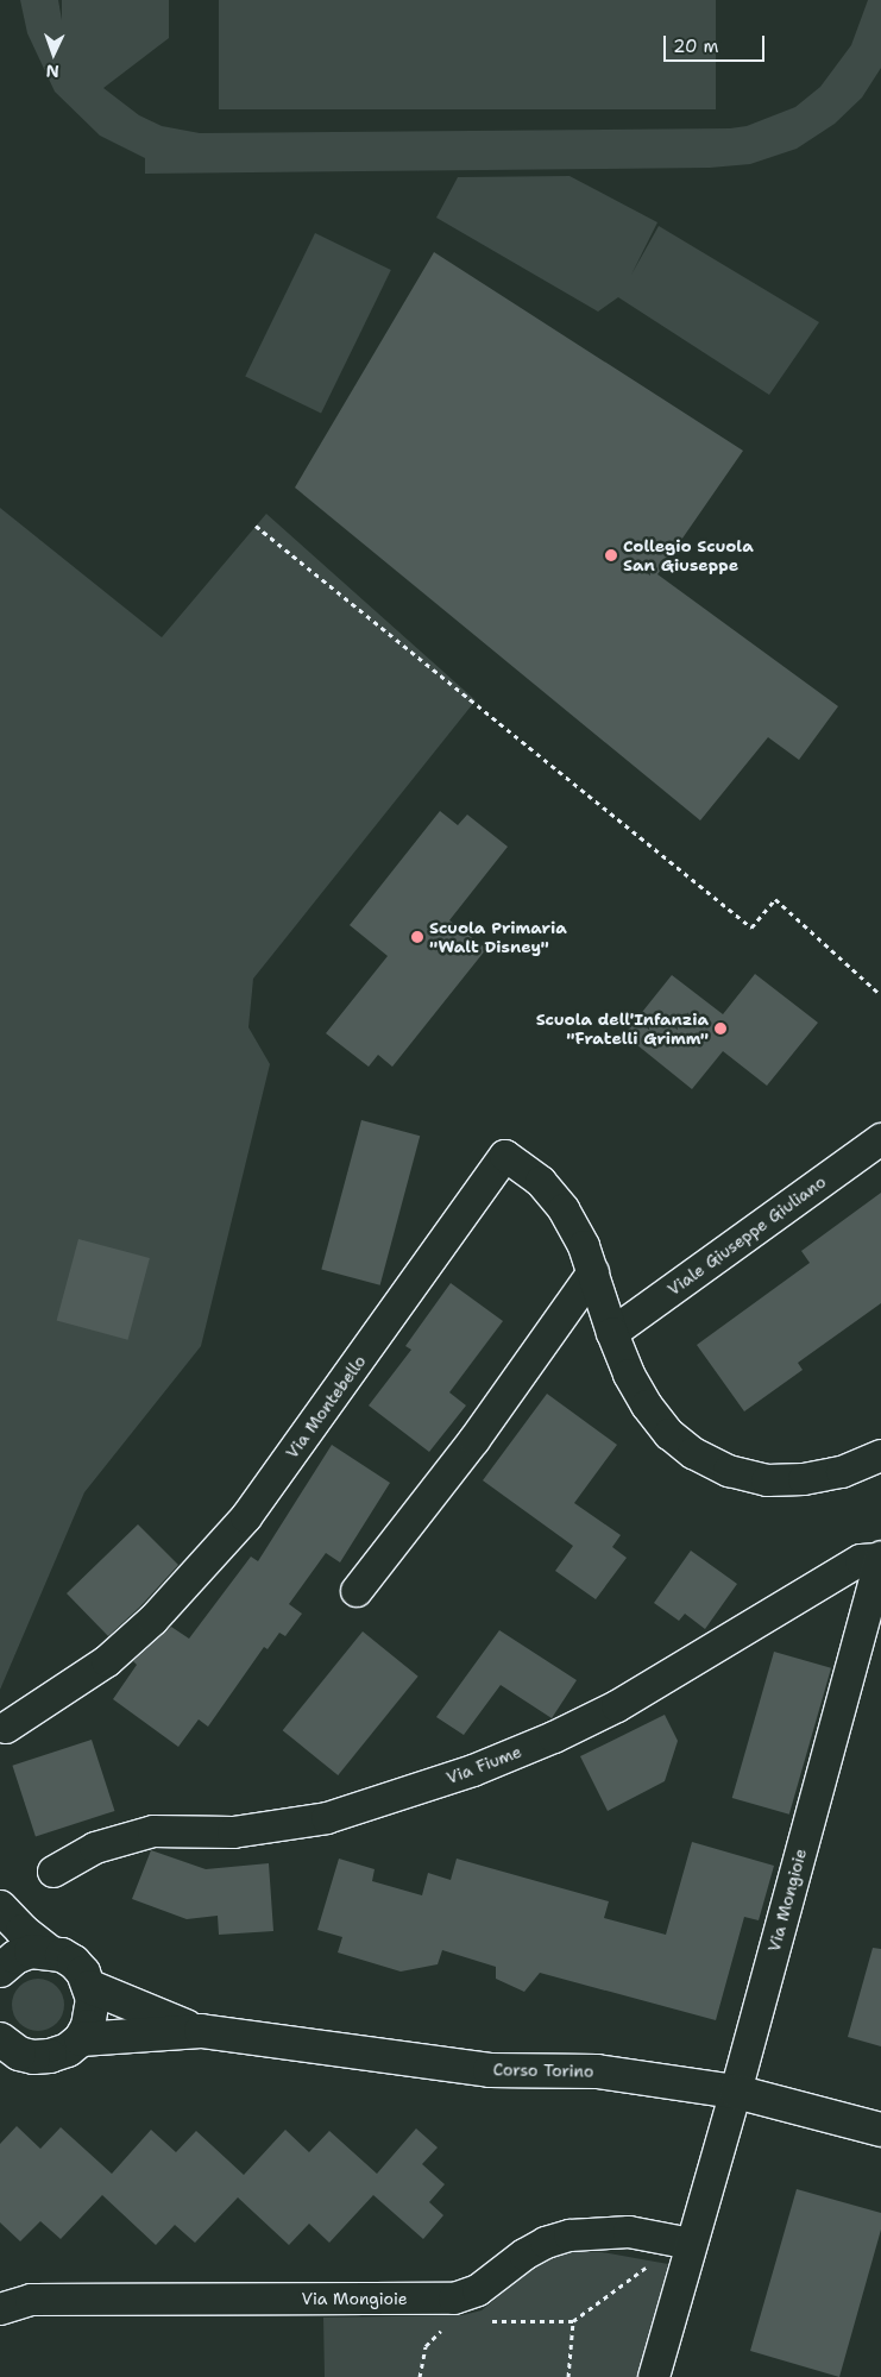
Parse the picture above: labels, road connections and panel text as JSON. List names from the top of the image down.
{
  "streets": {
    "main road": ["Corso Torino"],
    "street": [
      "Viale Giuseppe Giuliano",
      "Via Montebello",
      "Via Fiume",
      "Via Mongioie"
    ]
  },
  "crossings": [
    ["Viale Giuseppe Giuliano", "Via Montebello"],
    ["Via Fiume", "Via Mongioie"],
    ["Via Mongioie", "Corso Torino"]
  ],
  "places": ["Collegio Scuola San Giuseppe", "Scuola Primaria \"Walt Disney\"", "Scuola dell'Infanzia \"Fratelli Grimm\""],
  "scale_bar": "20 m",
  "north": "bottom"
}
